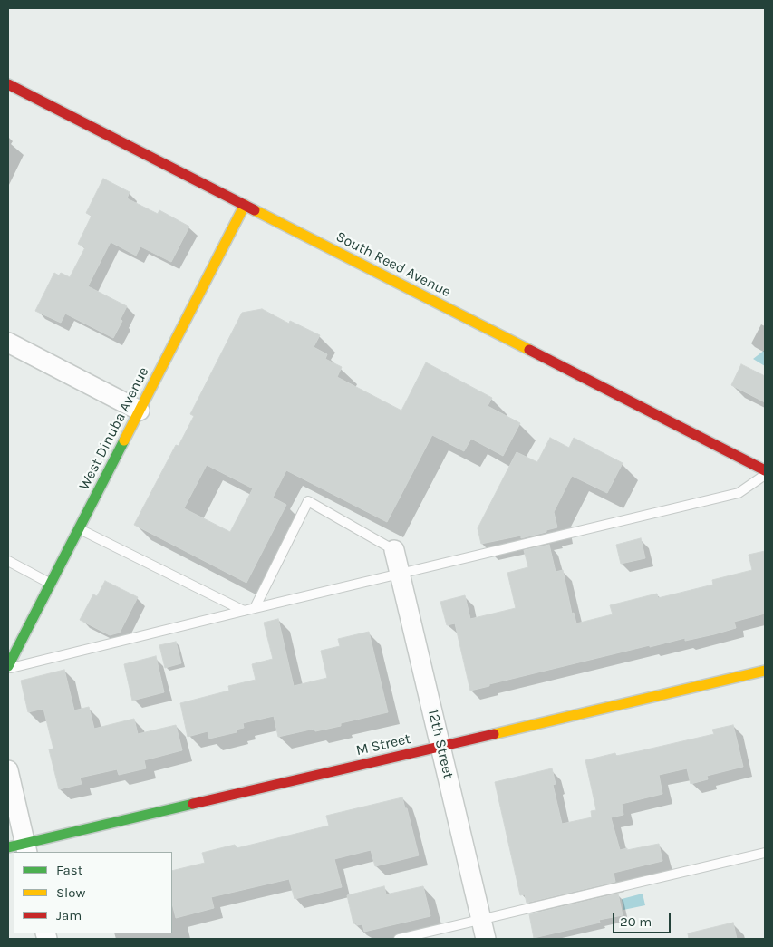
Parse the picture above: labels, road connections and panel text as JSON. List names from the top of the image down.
{
  "streets": {
    "street": [
      "South Reed Avenue",
      "West Dinuba Avenue",
      "12th Street",
      "M Street"
    ]
  },
  "crossings": [
    ["South Reed Avenue", "West Dinuba Avenue"],
    ["12th Street", "M Street"]
  ],
  "legend": ["Fast", "Slow", "Jam"],
  "scale_bar": "20 m"
}
